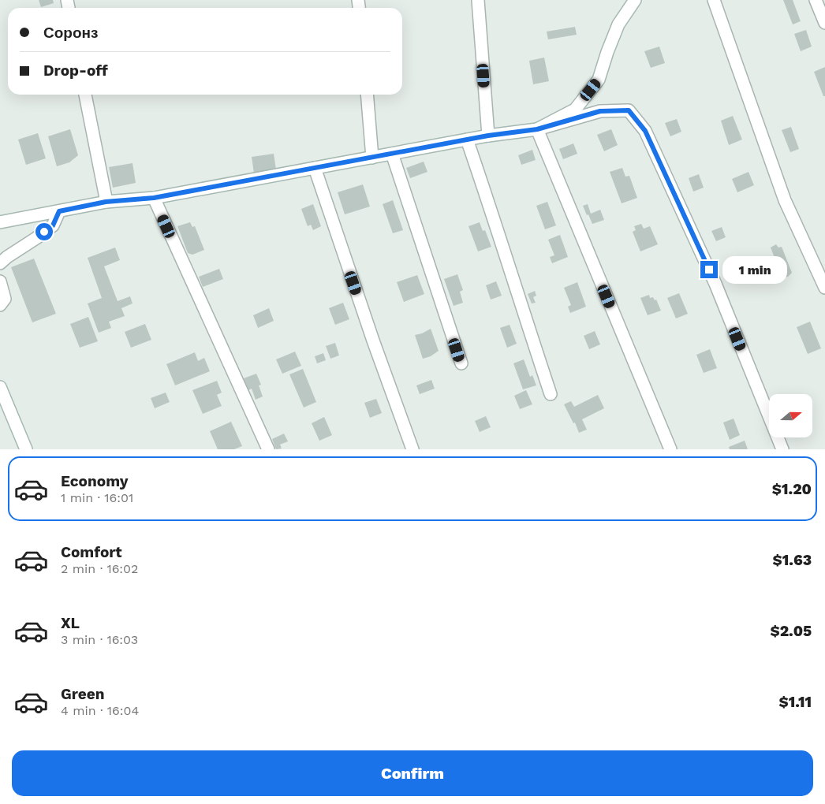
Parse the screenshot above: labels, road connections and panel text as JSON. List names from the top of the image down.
{
  "north": "right",
  "page": {
    "banner": ["Соронз", "Drop-off"],
    "bubble": "1 min",
    "list": [
      {
        "name": "Economy",
        "note": "1 min · 16:01",
        "value": "$1.20"
      },
      {
        "name": "Comfort",
        "note": "2 min · 16:02",
        "value": "$1.63"
      },
      {
        "name": "XL",
        "note": "3 min · 16:03",
        "value": "$2.05"
      },
      {
        "name": "Green",
        "note": "4 min · 16:04",
        "value": "$1.11"
      }
    ],
    "buttons": "Confirm"
  }
}
